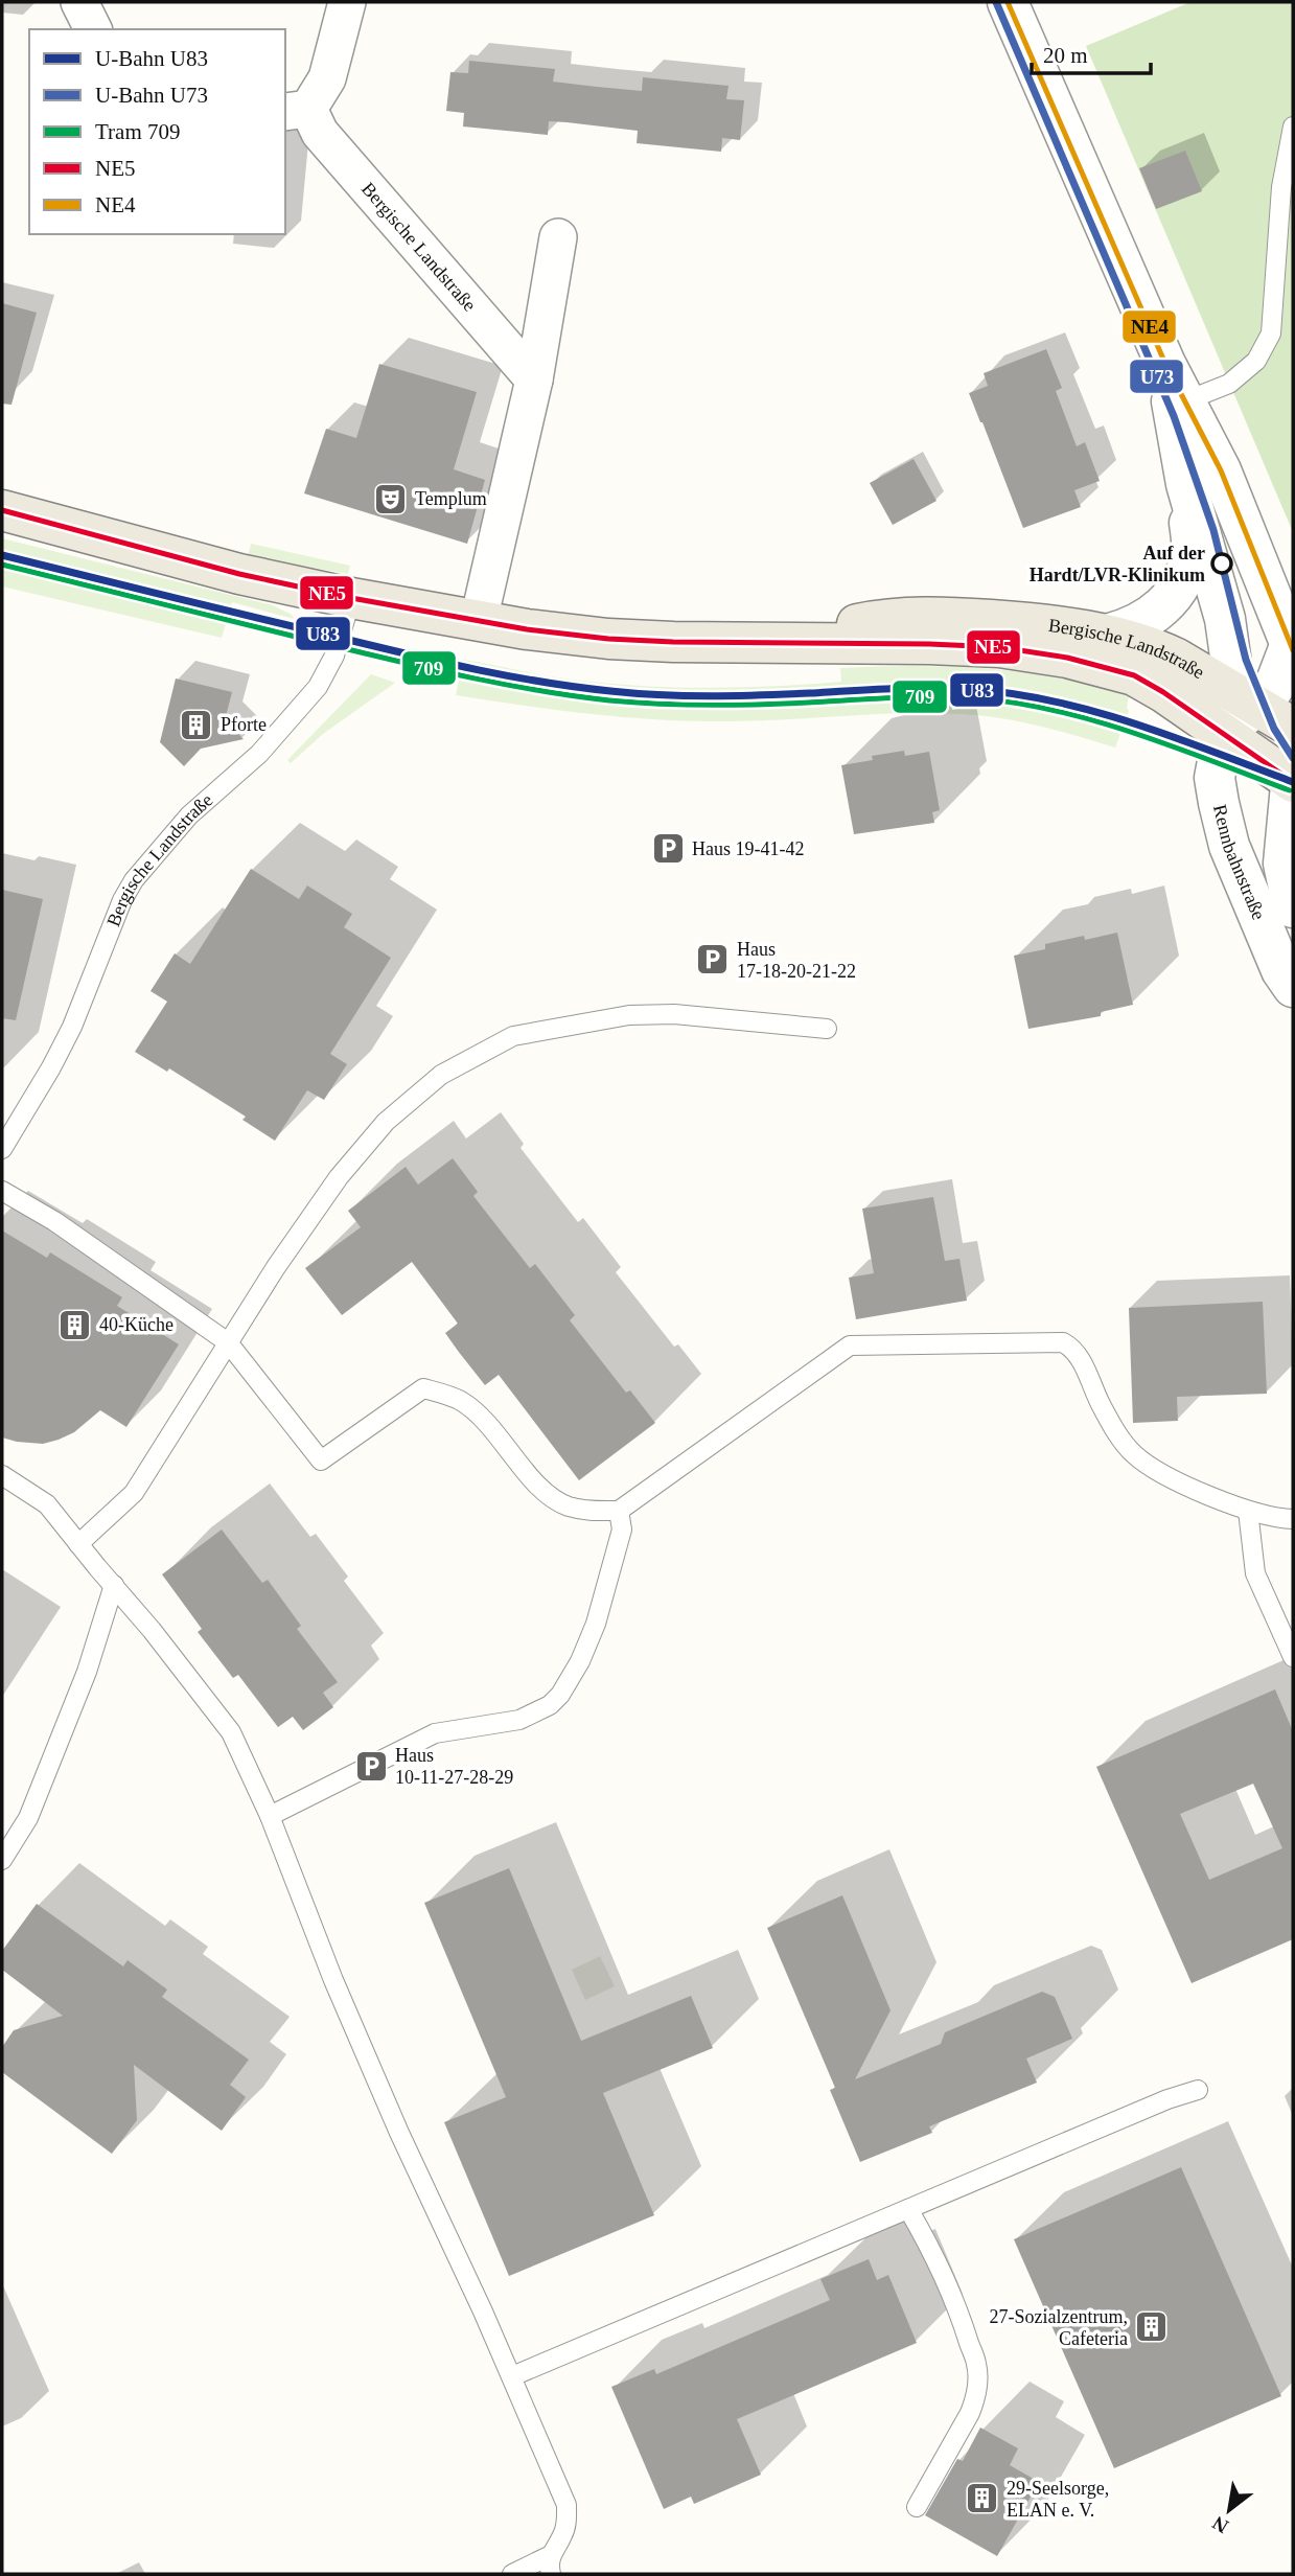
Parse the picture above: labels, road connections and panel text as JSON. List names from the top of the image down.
{
  "streets": {
    "main road": ["Bergische Landstraße"],
    "street": ["Rennbahnstraße"]
  },
  "crossings": [
    ["Bergische Landstraße", "Rennbahnstraße"]
  ],
  "places": {
    "theatre": ["Templum"],
    "other": ["Auf der Hardt/LVR-Klinikum"],
    "building": [
      "Pforte",
      "40-Küche",
      "27-Sozialzentrum, Cafeteria",
      "29-Seelsorge, ELAN e. V."
    ],
    "parking": ["Haus 19-41-42", "Haus 17-18-20-21-22", "Haus 10-11-27-28-29"]
  },
  "lines": [
    "metro line U73",
    "transit line NE4",
    "transit line NE5",
    "metro line U83",
    "tram line 709"
  ],
  "legend": [
    "U-Bahn U83",
    "U-Bahn U73",
    "Tram 709",
    "NE5",
    "NE4"
  ],
  "scale_bar": "20 m",
  "north": "bottom left"
}
